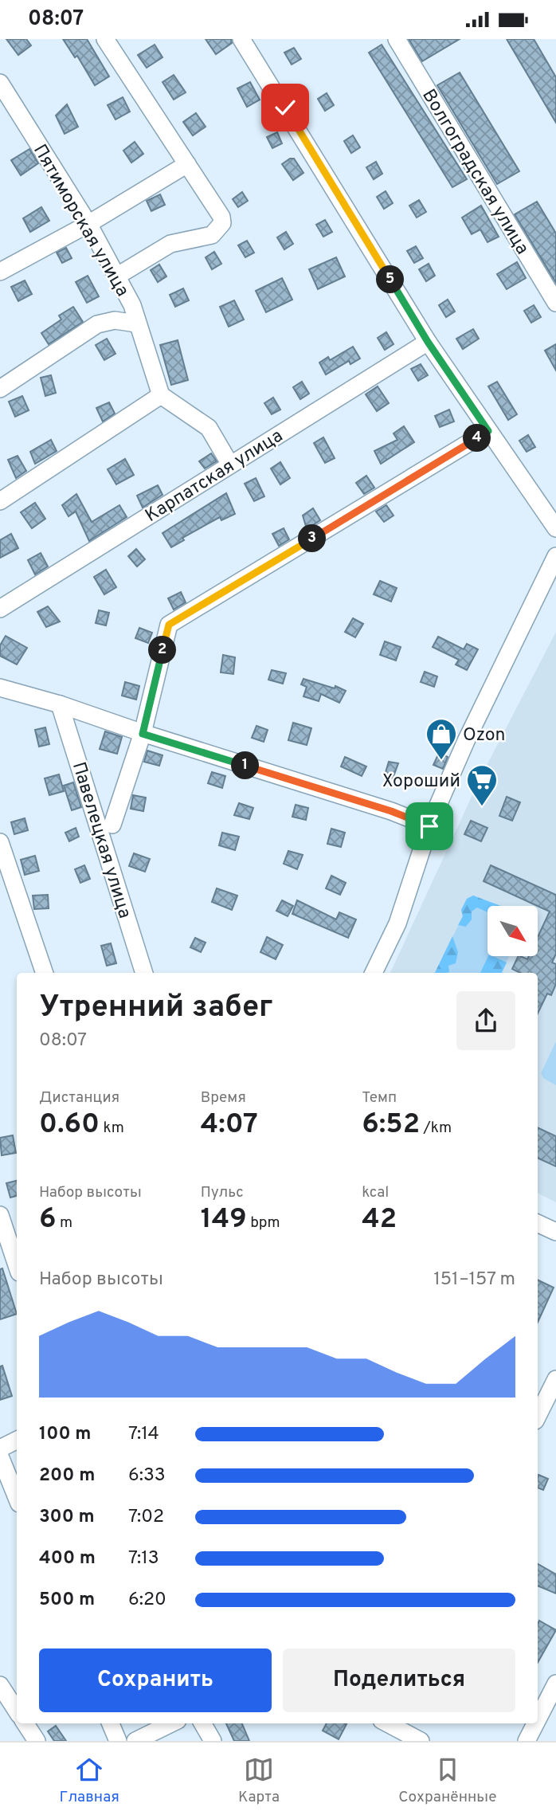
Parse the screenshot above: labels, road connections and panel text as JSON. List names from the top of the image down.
{
  "streets": {
    "street": [
      "Волгоградская улица",
      "Пятиморская улица",
      "Карпатская улица",
      "Павелецкая улица"
    ]
  },
  "places": {
    "shop": ["Ozon"],
    "supermarket": ["Хороший"]
  },
  "north": "bottom right",
  "page": {
    "status": "08:07",
    "pins": [
      "5",
      "4",
      "3",
      "2",
      "1"
    ],
    "heading": ["Утренний забег", "08:07"],
    "stats": [
      ["Дистанция", "0.60 km"],
      ["Время", "4:07"],
      ["Темп", "6:52 /km"],
      ["Набор высоты", "6 m"],
      ["Пульс", "149 bpm"],
      ["kcal", "42"]
    ],
    "chart": ["Набор высоты", "151–157 m"],
    "list": [
      {
        "name": "100 m",
        "note": "7:14"
      },
      {
        "name": "200 m",
        "note": "6:33"
      },
      {
        "name": "300 m",
        "note": "7:02"
      },
      {
        "name": "400 m",
        "note": "7:13"
      },
      {
        "name": "500 m",
        "note": "6:20"
      }
    ],
    "buttons": ["Сохранить", "Поделиться"],
    "tabs": ["Главная", "Карта", "Сохранённые"]
  }
}
